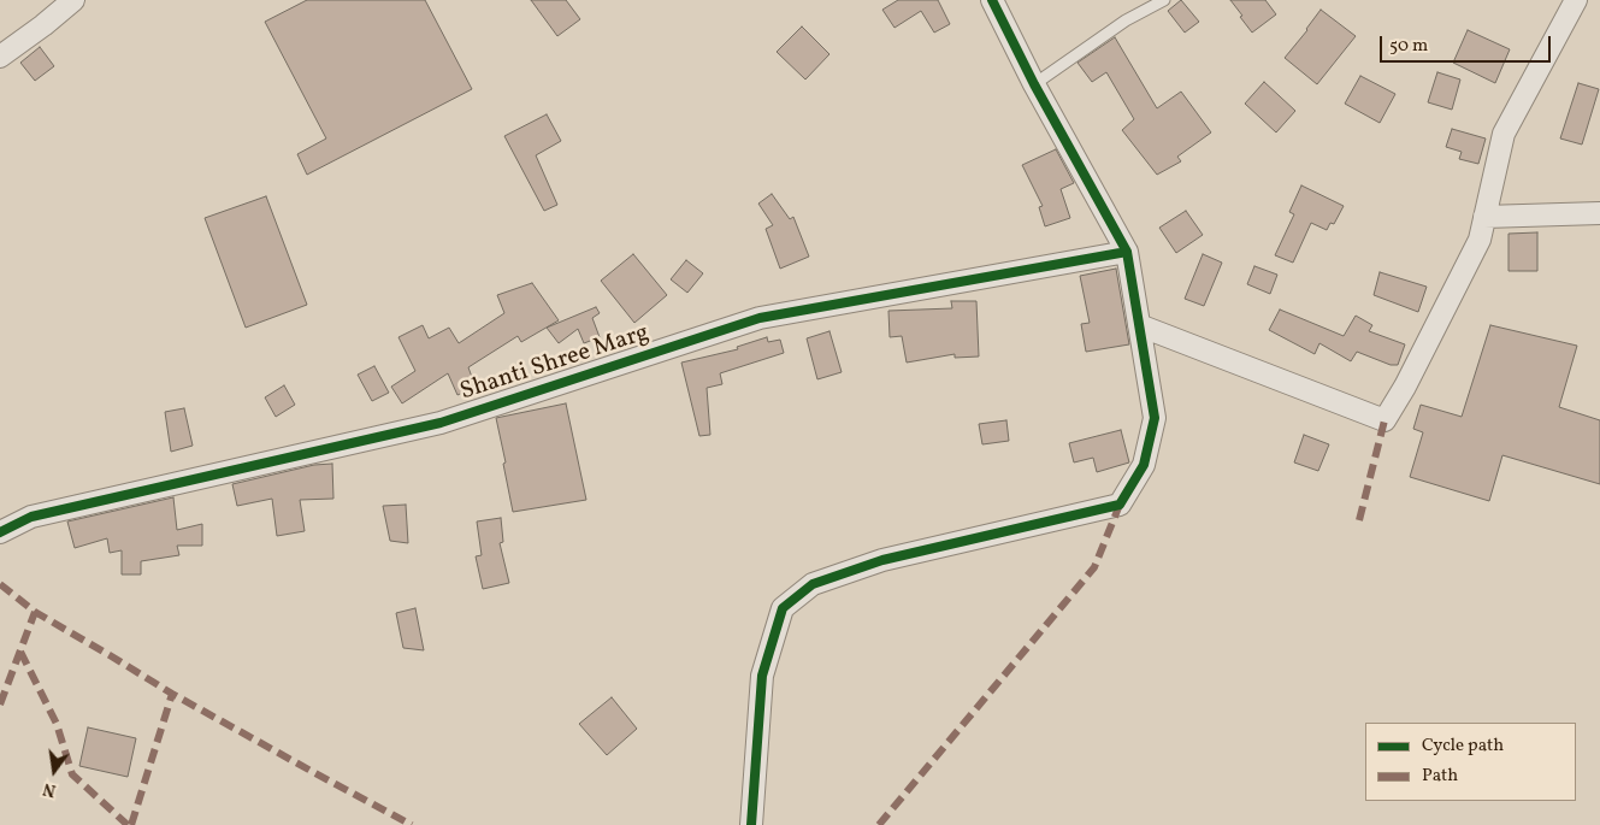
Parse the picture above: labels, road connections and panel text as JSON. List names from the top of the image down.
{
  "streets": {
    "street": ["Shanti Shree Marg"]
  },
  "legend": ["Cycle path", "Path"],
  "scale_bar": "50 m",
  "north": "bottom"
}
